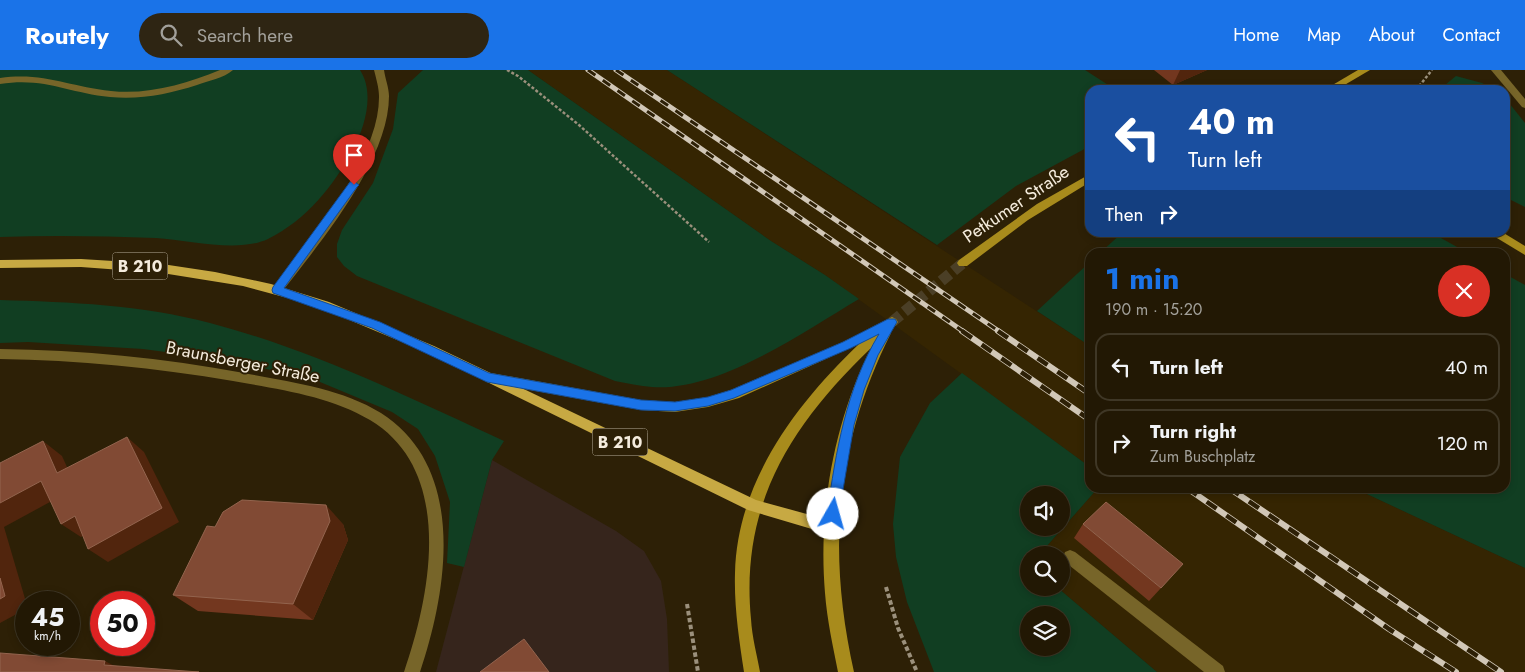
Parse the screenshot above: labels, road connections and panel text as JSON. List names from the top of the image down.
{
  "streets": {
    "main road": ["Petkumer Straße", "B 210"],
    "street": ["Braunsberger Straße"]
  },
  "page": {
    "header": "Routely",
    "search": "Search here",
    "nav": [
      "Home",
      "Map",
      "About",
      "Contact"
    ],
    "turn": ["40 m", "Turn left"],
    "then": "Then",
    "heading": ["1 min", "190 m · 15:20"],
    "list": [
      {
        "name": "Turn left",
        "value": "40 m"
      },
      {
        "name": "Turn right",
        "note": "Zum Buschplatz",
        "value": "120 m"
      }
    ],
    "speed": "45 km/h",
    "limit": "50"
  }
}
